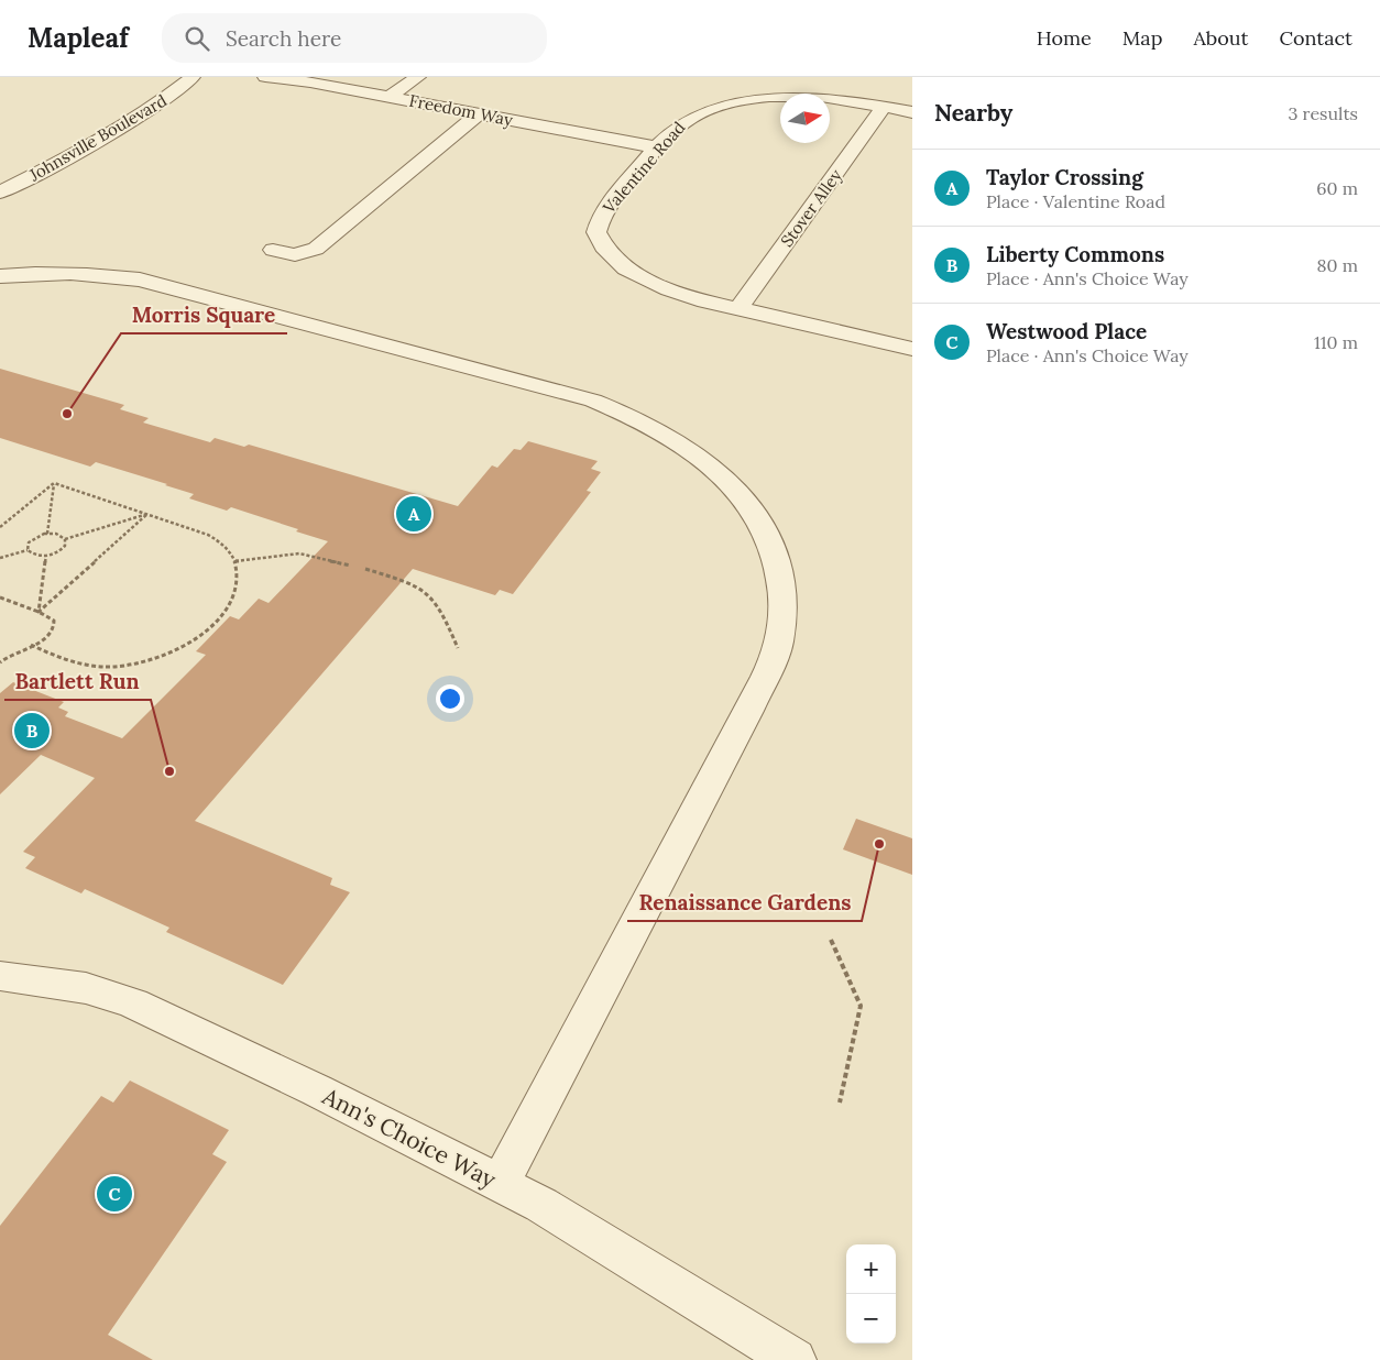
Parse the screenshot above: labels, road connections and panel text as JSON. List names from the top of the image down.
{
  "streets": {
    "street": [
      "Freedom Way",
      "Johnsville Boulevard",
      "Valentine Road",
      "Stover Alley",
      "Ann's Choice Way"
    ]
  },
  "crossings": [
    ["Freedom Way", "Valentine Road"],
    ["Valentine Road", "Stover Alley"]
  ],
  "places": ["Morris Square", "Bartlett Run", "Renaissance Gardens"],
  "north": "right",
  "page": {
    "header": "Mapleaf",
    "search": "Search here",
    "nav": [
      "Home",
      "Map",
      "About",
      "Contact"
    ],
    "heading": ["Nearby", "3 results"],
    "list": [
      {
        "mark": "A",
        "name": "Taylor Crossing",
        "note": "Place · Valentine Road",
        "value": "60 m"
      },
      {
        "mark": "B",
        "name": "Liberty Commons",
        "note": "Place · Ann's Choice Way",
        "value": "80 m"
      },
      {
        "mark": "C",
        "name": "Westwood Place",
        "note": "Place · Ann's Choice Way",
        "value": "110 m"
      }
    ],
    "pins": ["A", "B", "C"],
    "map_buttons": ["+", "−"]
  }
}
